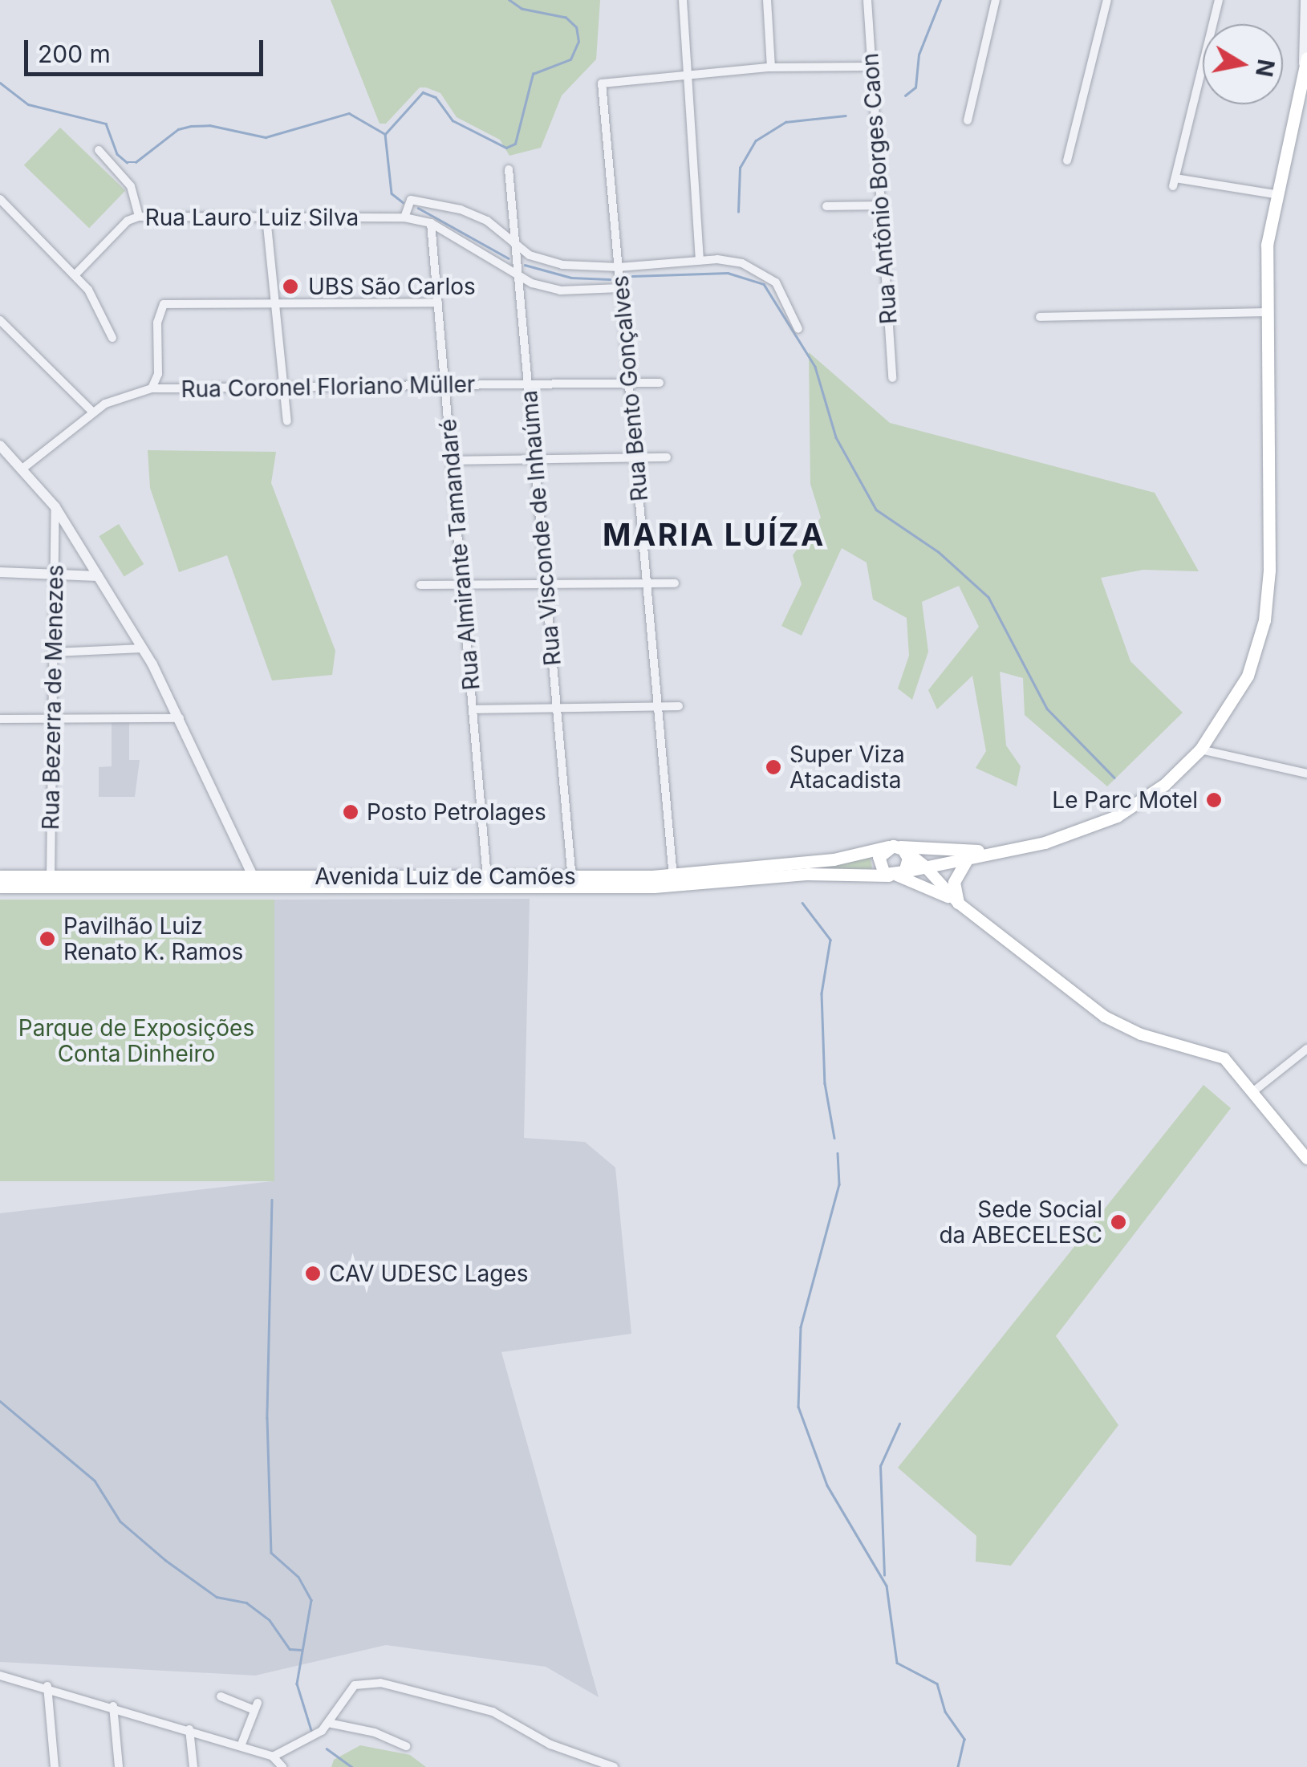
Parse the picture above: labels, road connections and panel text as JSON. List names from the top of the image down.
{
  "streets": {
    "main road": ["Avenida Luiz de Camões"],
    "street": [
      "Rua Antônio Borges Caon",
      "Rua Lauro Luiz Silva",
      "Rua Coronel Floriano Müller",
      "Rua Bento Gonçalves",
      "Rua Visconde de Inhaúma",
      "Rua Almirante Tamandaré",
      "Rua Bezerra de Menezes"
    ]
  },
  "crossings": [
    ["Rua Coronel Floriano Müller", "Rua Bento Gonçalves"],
    ["Rua Coronel Floriano Müller", "Rua Visconde de Inhaúma"],
    ["Rua Coronel Floriano Müller", "Rua Almirante Tamandaré"],
    ["Rua Bento Gonçalves", "Avenida Luiz de Camões"],
    ["Rua Visconde de Inhaúma", "Avenida Luiz de Camões"],
    ["Rua Almirante Tamandaré", "Avenida Luiz de Camões"],
    ["Rua Bezerra de Menezes", "Avenida Luiz de Camões"]
  ],
  "districts": ["MARIA LUÍZA"],
  "parks": ["Parque de Exposições Conta Dinheiro"],
  "places": [
    "UBS São Carlos",
    "Super Viza Atacadista",
    "Le Parc Motel",
    "Posto Petrolages",
    "Pavilhão Luiz Renato K. Ramos",
    "Sede Social da ABECELESC",
    "CAV UDESC Lages"
  ],
  "scale_bar": "200 m",
  "north": "right"
}
